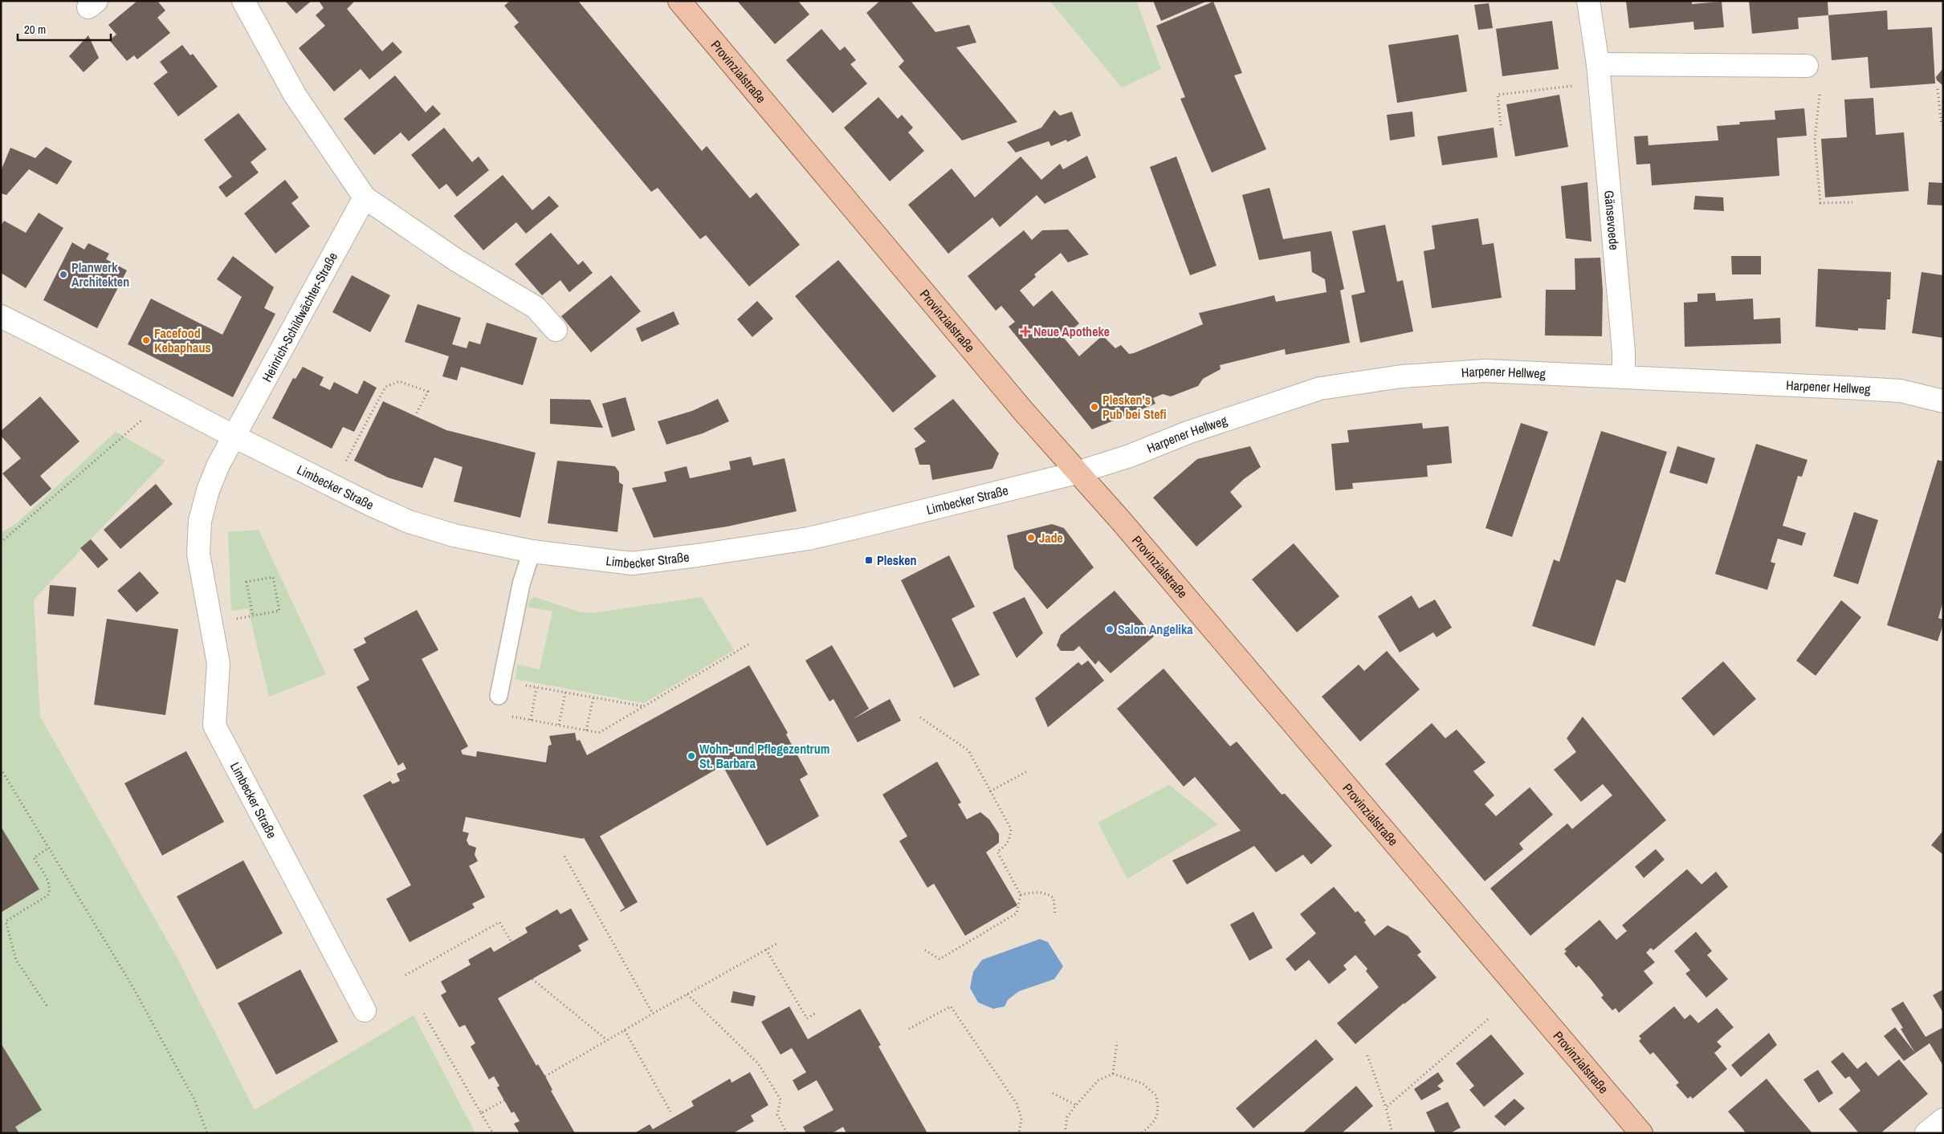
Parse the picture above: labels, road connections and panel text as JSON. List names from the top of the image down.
{
  "streets": {
    "main road": ["Provinzialstraße"],
    "street": [
      "Gänsevoede",
      "Heinrich-Schildwächter-Straße",
      "Harpener Hellweg",
      "Limbecker Straße"
    ]
  },
  "crossings": [
    ["Provinzialstraße", "Harpener Hellweg"],
    ["Provinzialstraße", "Limbecker Straße"],
    ["Gänsevoede", "Harpener Hellweg"],
    ["Heinrich-Schildwächter-Straße", "Limbecker Straße"],
    ["Harpener Hellweg", "Limbecker Straße"]
  ],
  "places": {
    "other": [
      "Planwerk Architekten",
      "Facefood Kebaphaus",
      "Plesken's Pub bei Stefi",
      "Jade",
      "Salon Angelika",
      "Wohn- und Pflegezentrum St. Barbara"
    ],
    "health": ["Neue Apotheke"],
    "transit": ["Plesken"]
  },
  "scale_bar": "20 m"
}
